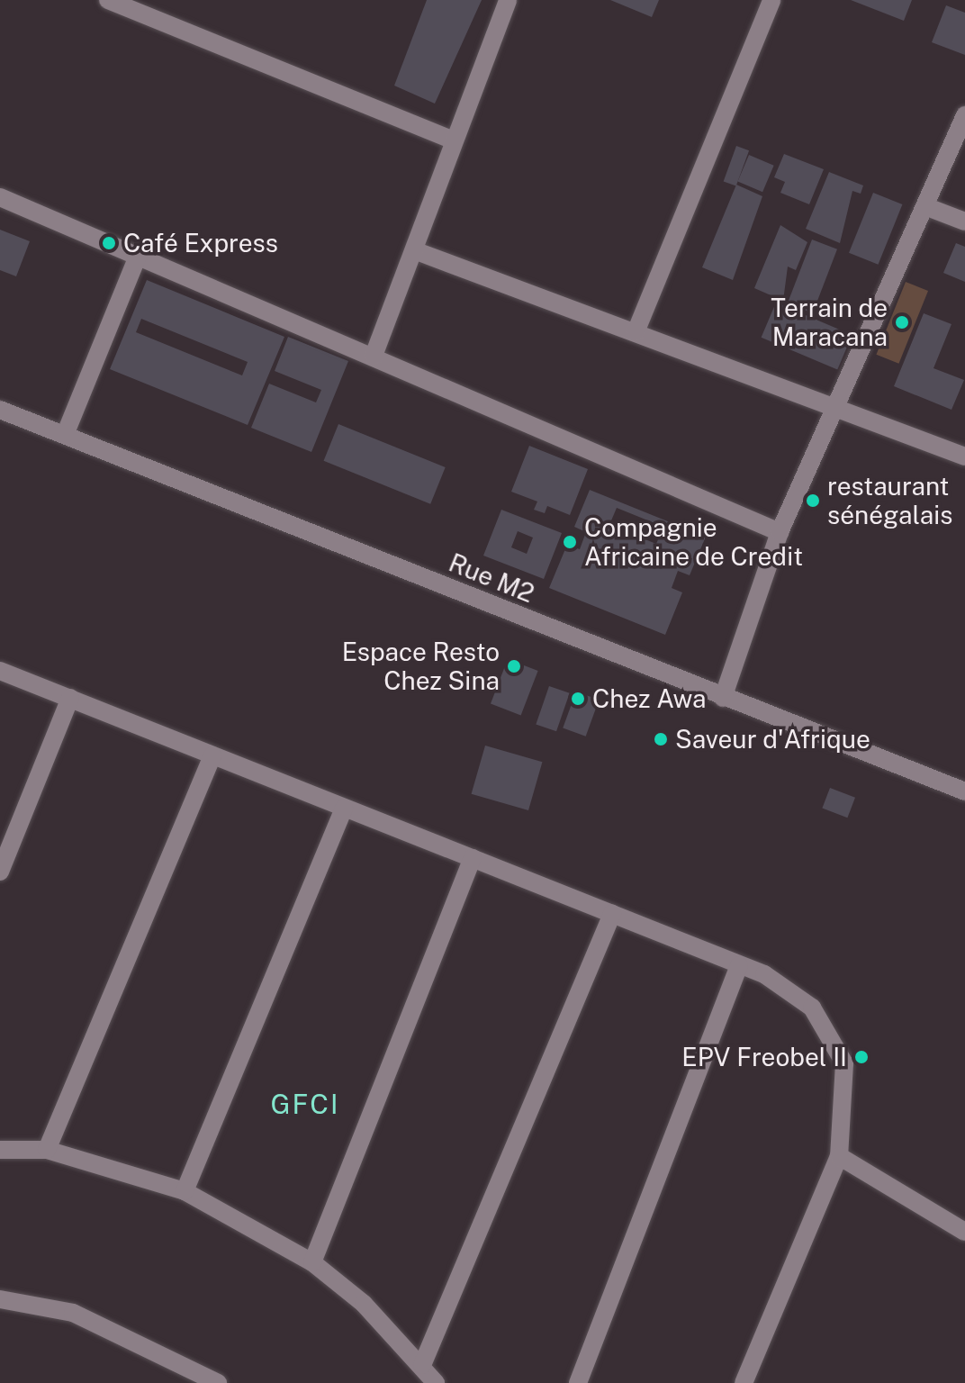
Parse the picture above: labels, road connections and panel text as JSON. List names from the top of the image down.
{
  "streets": {
    "street": ["Rue M2"]
  },
  "districts": ["GFCI"],
  "places": [
    "Café Express",
    "Terrain de Maracana",
    "restaurant sénégalais",
    "Compagnie Africaine de Credit",
    "Espace Resto Chez Sina",
    "Chez Awa",
    "Saveur d'Afrique",
    "EPV Freobel II"
  ]
}
